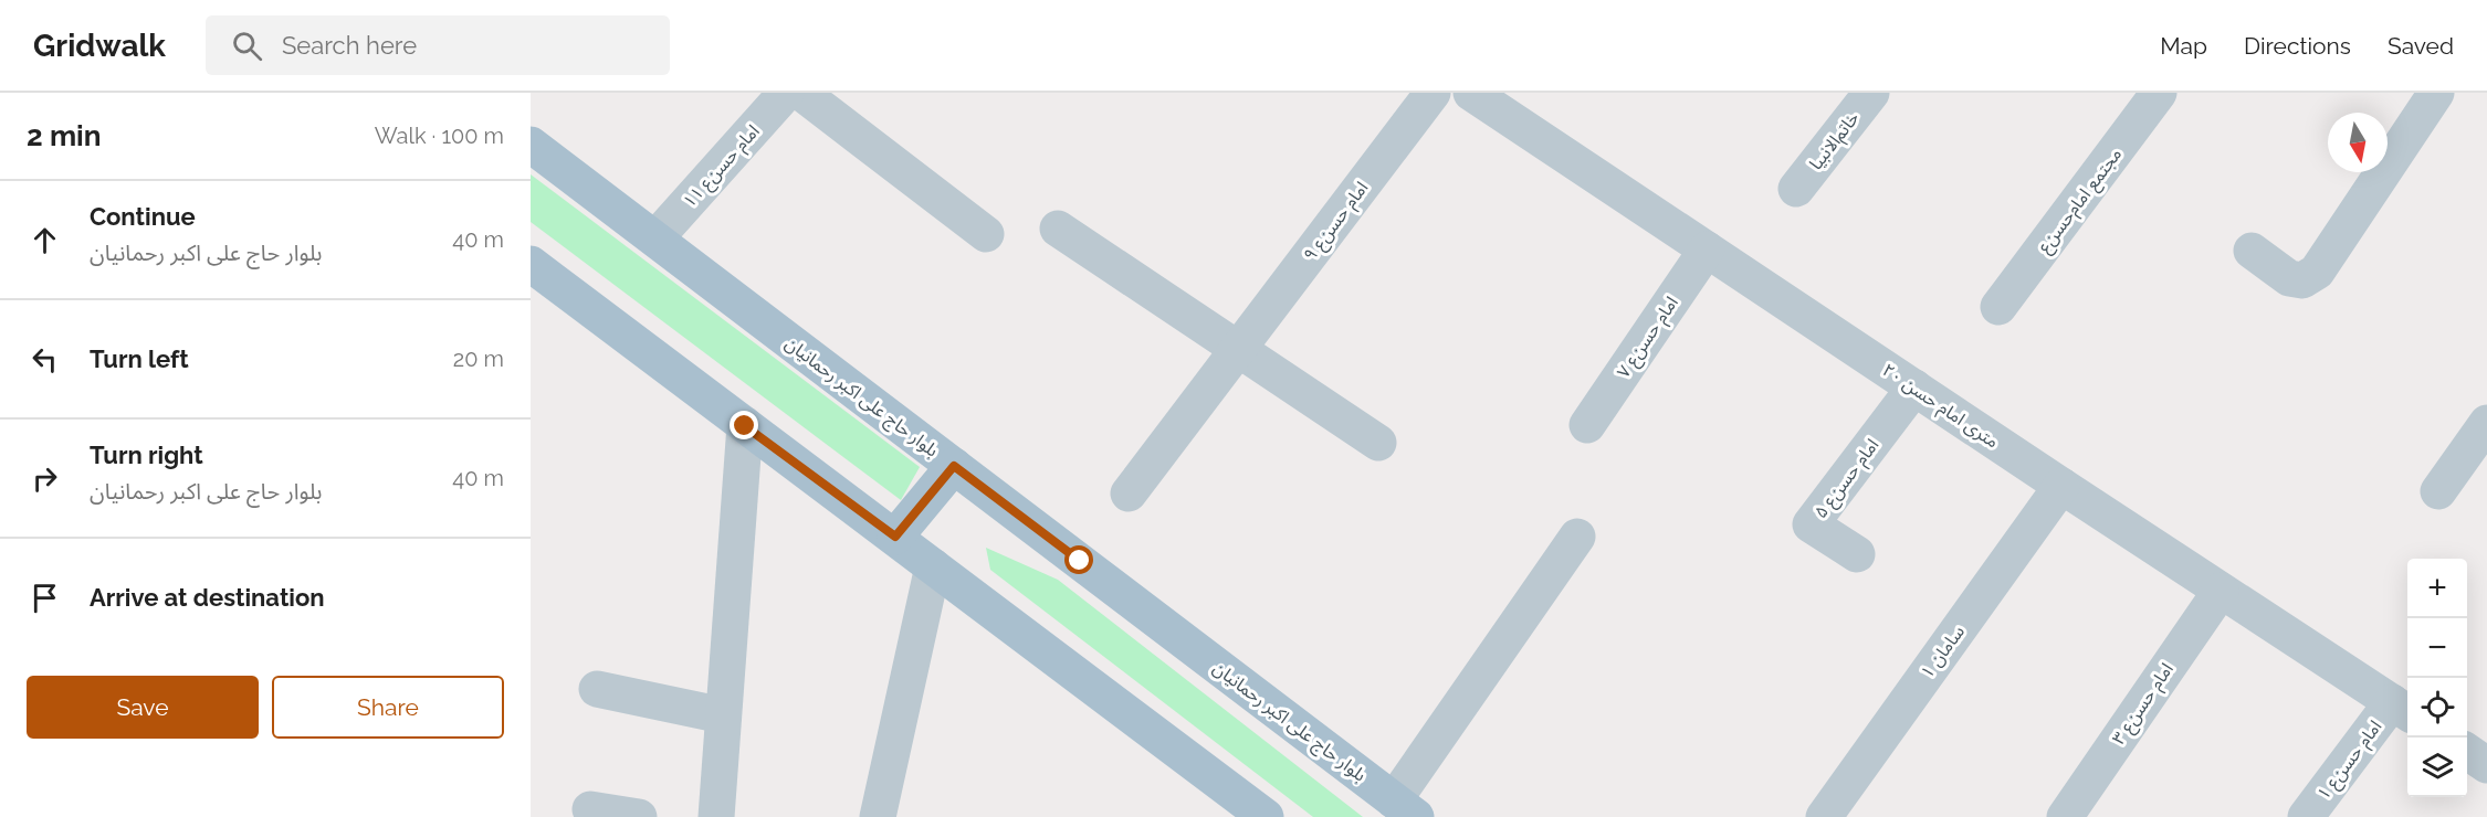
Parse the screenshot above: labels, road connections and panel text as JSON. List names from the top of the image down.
{
  "streets": {
    "main road": ["بلوار حاج علی اکبر رحمانیان"],
    "street": [
      "خاتم‌الانبیا",
      "امام حسن‌ع ۱۱",
      "مجتمع امام‌حسن‌ع",
      "امام حسن‌ع ۹",
      "امام حسن‌ع ۷",
      "۲۰ متری امام حسن",
      "امام حسن‌ع ۵",
      "سامان ۱",
      "امام حسن‌ع ۳",
      "امام حسن‌ع ۱"
    ]
  },
  "crossings": [
    ["امام حسن‌ع ۱۱", "بلوار حاج علی اکبر رحمانیان"],
    ["امام حسن‌ع ۷", "۲۰ متری امام حسن"],
    ["۲۰ متری امام حسن", "امام حسن‌ع ۵"],
    ["۲۰ متری امام حسن", "سامان ۱"],
    ["۲۰ متری امام حسن", "امام حسن‌ع ۳"],
    ["۲۰ متری امام حسن", "امام حسن‌ع ۱"]
  ],
  "north": "bottom",
  "page": {
    "header": "Gridwalk",
    "search": "Search here",
    "nav": ["Map", "Directions", "Saved"],
    "heading": ["2 min", "Walk · 100 m"],
    "list": [
      ["Continue", "بلوار حاج علی اکبر رحمانیان", "40 m"],
      ["Turn left", "20 m"],
      ["Turn right", "بلوار حاج علی اکبر رحمانیان", "40 m"],
      "Arrive at destination"
    ],
    "map_buttons": ["+", "−"],
    "buttons": ["Save", "Share"]
  }
}
